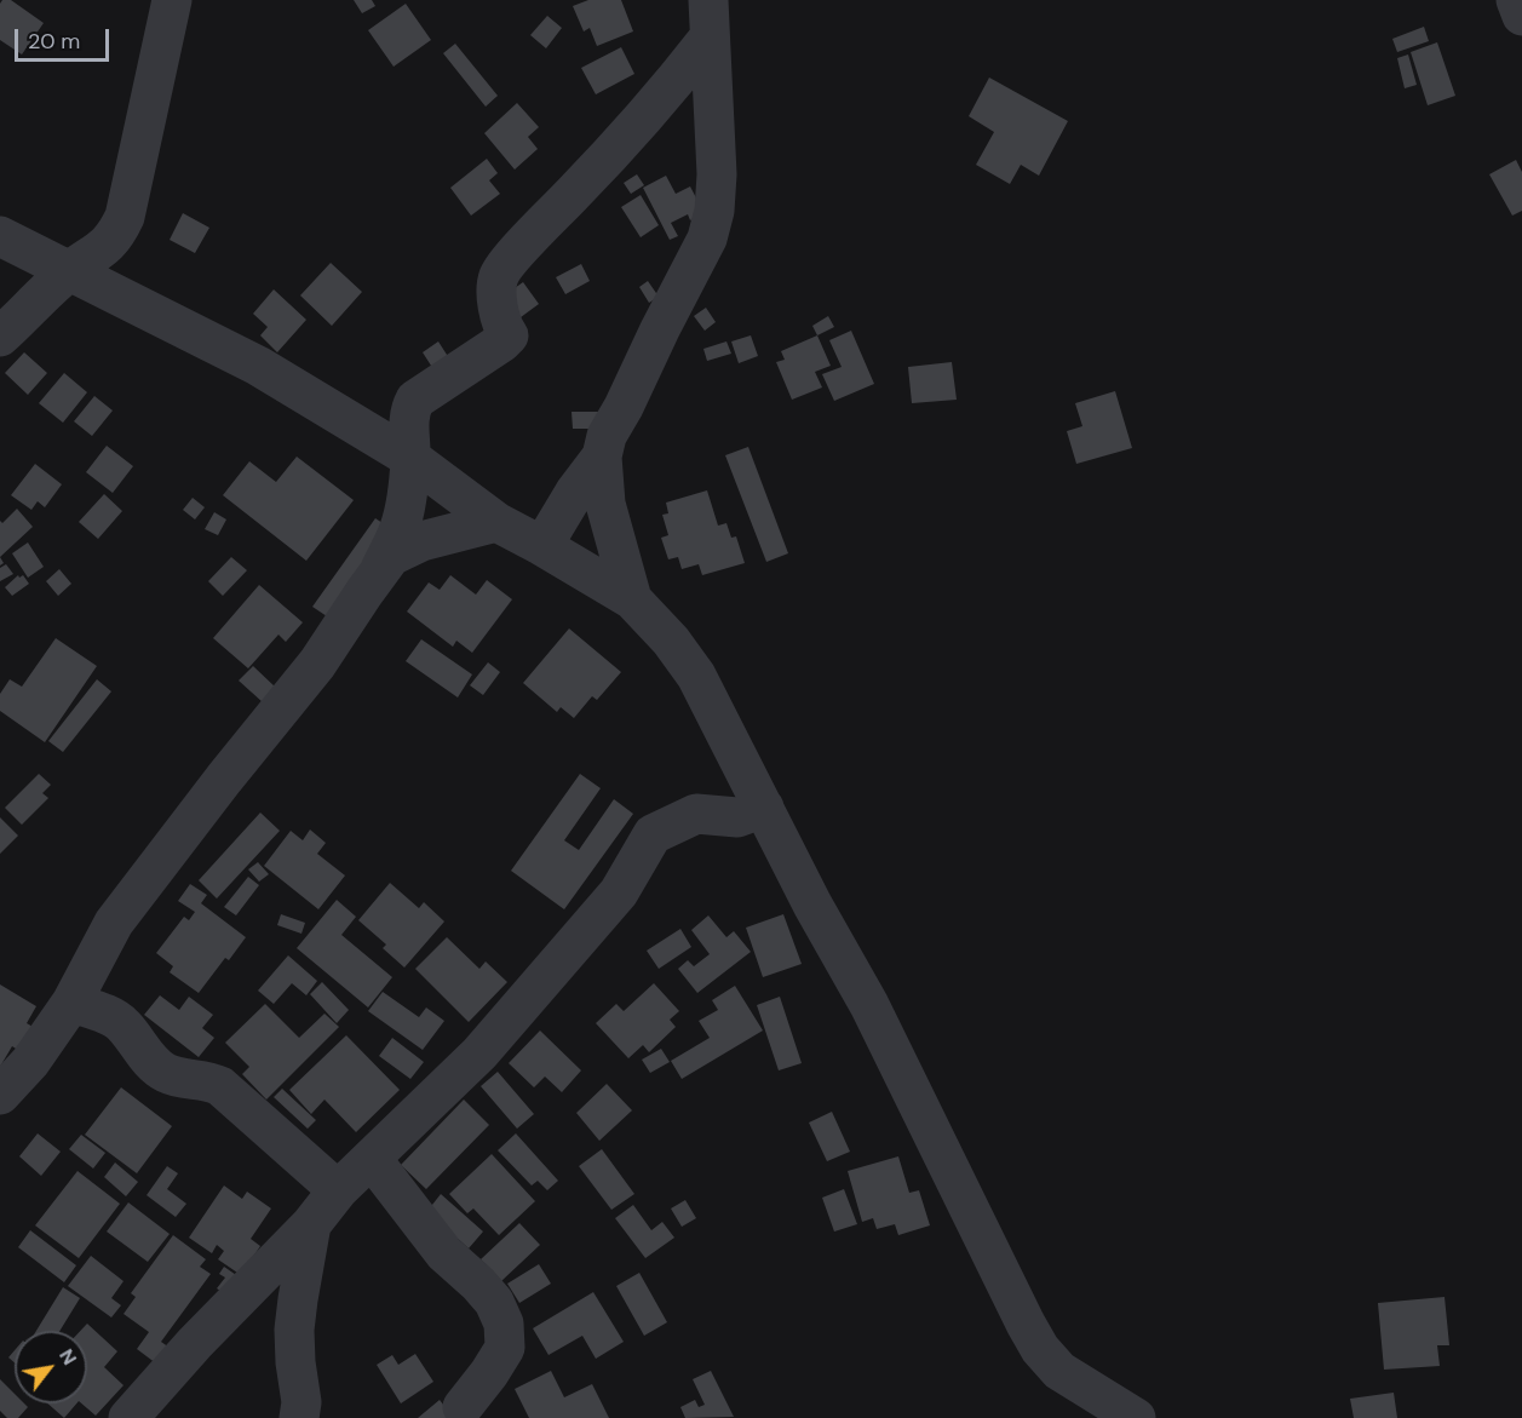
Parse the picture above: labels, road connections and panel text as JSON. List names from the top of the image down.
{
  "scale_bar": "20 m",
  "north": "top right"
}
